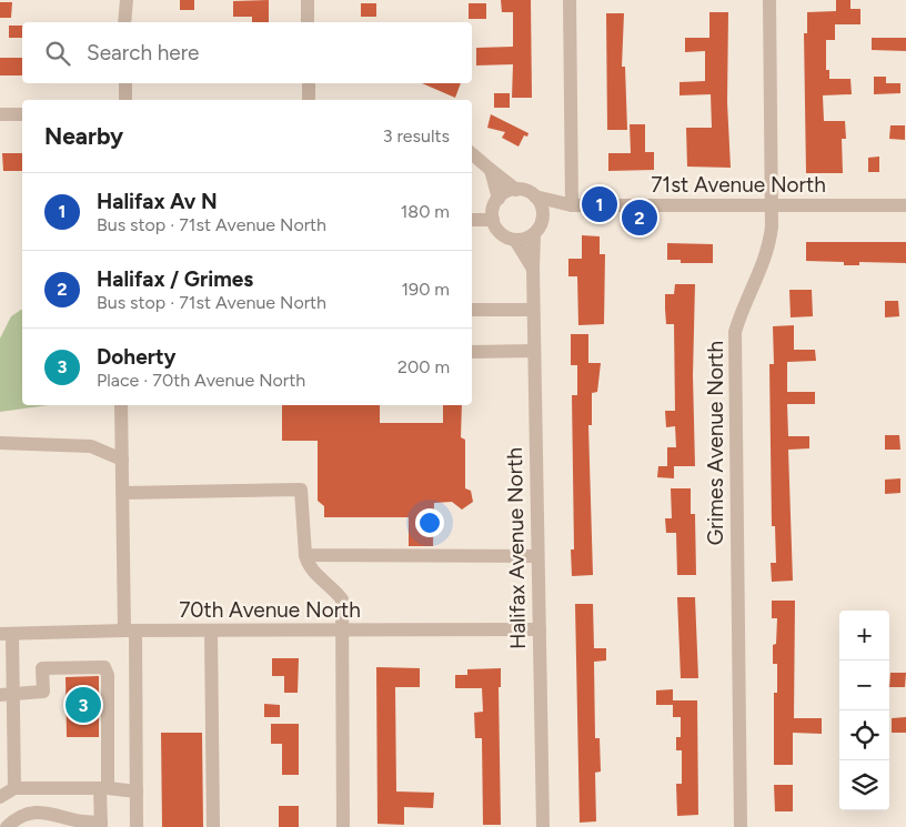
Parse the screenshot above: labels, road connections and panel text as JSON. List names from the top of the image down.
{
  "streets": {
    "street": [
      "71st Avenue North",
      "Grimes Avenue North",
      "Halifax Avenue North",
      "70th Avenue North"
    ]
  },
  "crossings": [
    ["71st Avenue North", "Grimes Avenue North"],
    ["71st Avenue North", "Halifax Avenue North"],
    ["Halifax Avenue North", "70th Avenue North"]
  ],
  "page": {
    "search": "Search here",
    "heading": ["Nearby", "3 results"],
    "list": [
      {
        "mark": "1",
        "name": "Halifax Av N",
        "note": "Bus stop · 71st Avenue North",
        "value": "180 m"
      },
      {
        "mark": "2",
        "name": "Halifax / Grimes",
        "note": "Bus stop · 71st Avenue North",
        "value": "190 m"
      },
      {
        "mark": "3",
        "name": "Doherty",
        "note": "Place · 70th Avenue North",
        "value": "200 m"
      }
    ],
    "pins": ["1", "2", "3"],
    "map_buttons": ["+", "−"]
  }
}
